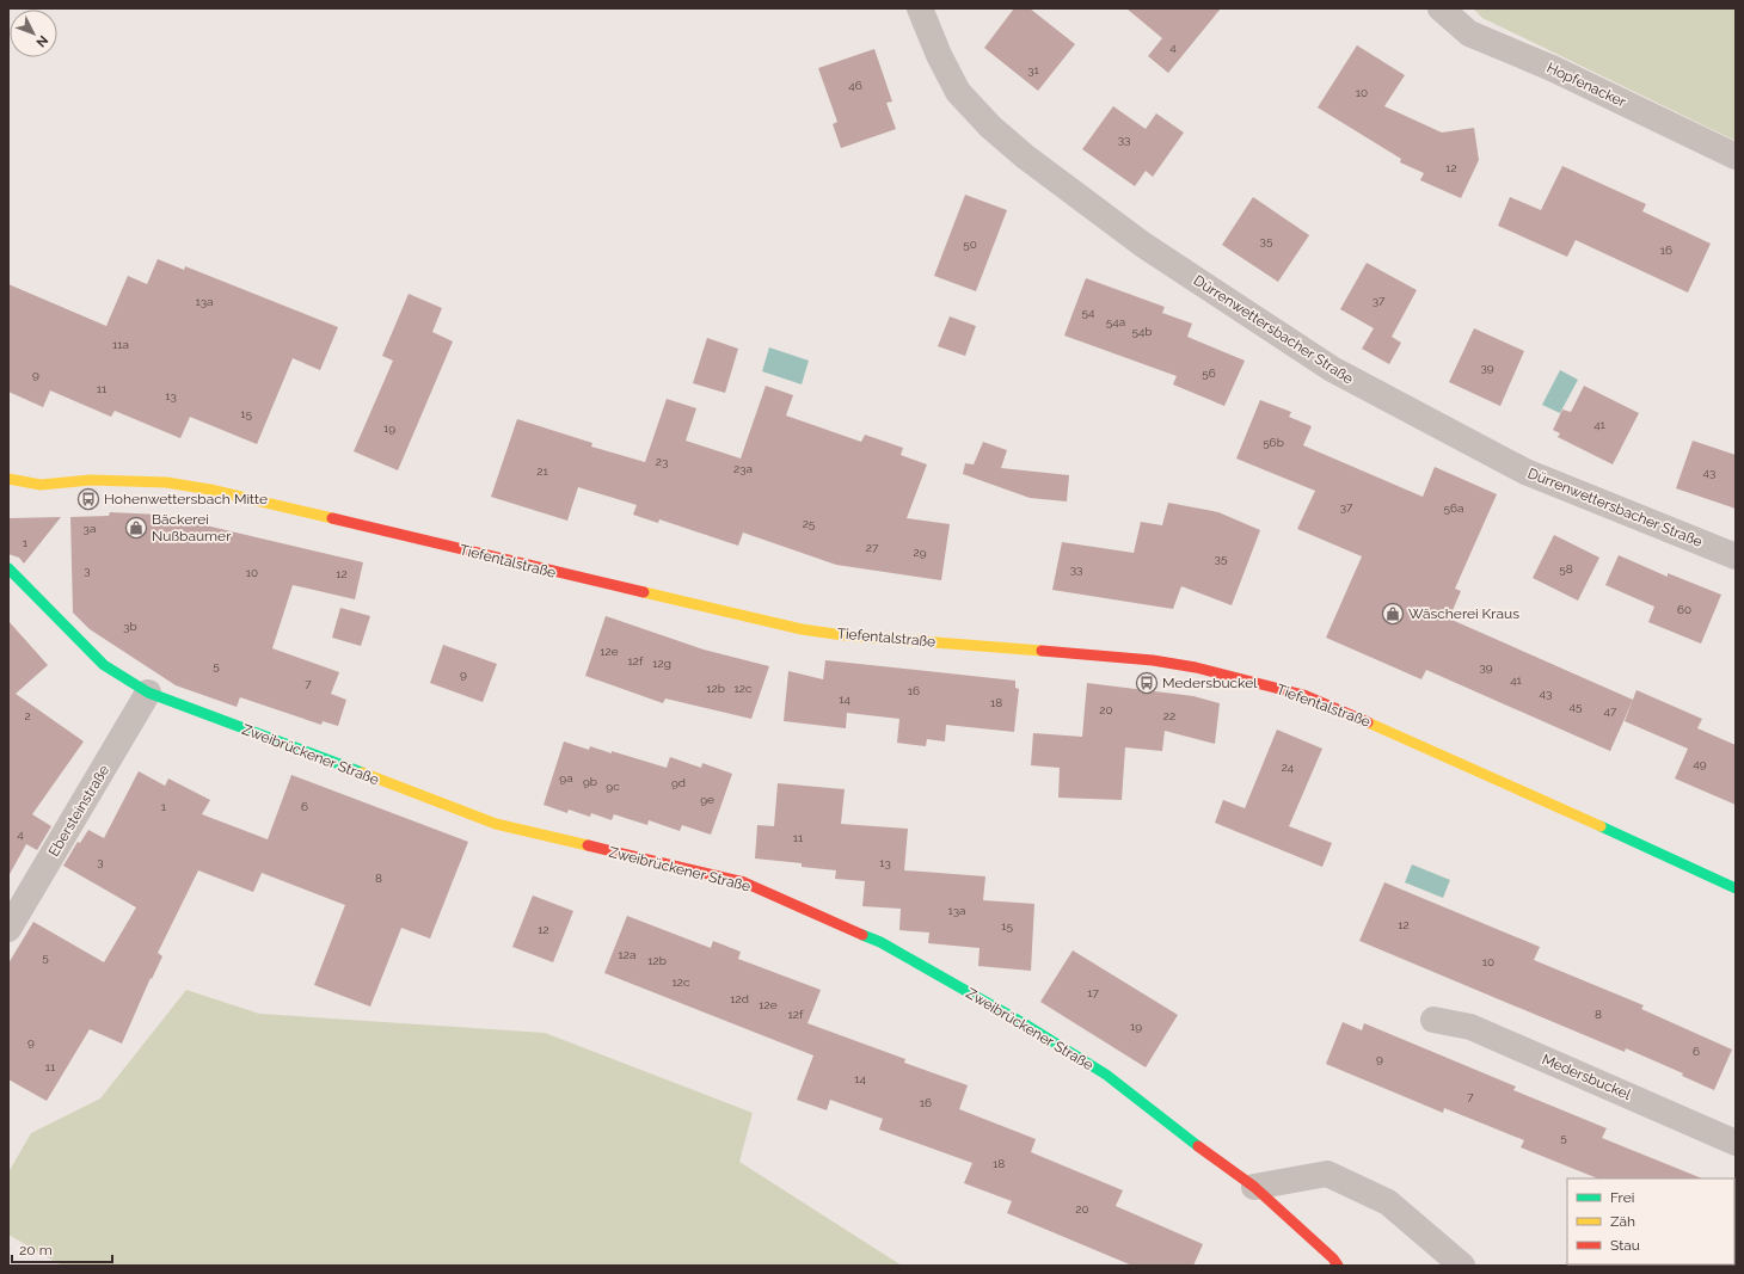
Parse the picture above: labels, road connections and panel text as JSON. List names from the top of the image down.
{
  "streets": {
    "street": [
      "Hopfenacker",
      "Dürrenwettersbacher Straße",
      "Tiefentalstraße",
      "Zweibrückener Straße",
      "Ebersteinstraße",
      "Medersbuckel"
    ]
  },
  "crossings": [
    ["Zweibrückener Straße", "Ebersteinstraße"]
  ],
  "places": {
    "bus stop": ["Hohenwettersbach Mitte", "Medersbuckel"],
    "shop": ["Bäckerei Nußbaumer", "Wäscherei Kraus"]
  },
  "house_numbers": [
    "4",
    "31",
    "46",
    "10",
    "33",
    "12",
    "35",
    "50",
    "16",
    "37",
    "13a",
    "54",
    "54a",
    "54b",
    "11a",
    "39",
    "56",
    "9",
    "11",
    "13",
    "15",
    "41",
    "19",
    "56b",
    "23",
    "23a",
    "21",
    "43",
    "37",
    "56a",
    "25",
    "3a",
    "1",
    "27",
    "29",
    "35",
    "33",
    "58",
    "3",
    "10",
    "12",
    "60",
    "3b",
    "12e",
    "12f",
    "12g",
    "5",
    "39",
    "9",
    "41",
    "7",
    "12b",
    "12c",
    "16",
    "43",
    "14",
    "18",
    "45",
    "20",
    "47",
    "2",
    "22",
    "49",
    "24",
    "9a",
    "9b",
    "9d",
    "9c",
    "9e",
    "1",
    "6",
    "4",
    "11",
    "3",
    "13",
    "8",
    "13a",
    "12",
    "15",
    "12",
    "12a",
    "5",
    "12b",
    "10",
    "12c",
    "17",
    "12d",
    "12e",
    "12f",
    "8",
    "19",
    "9",
    "6",
    "9",
    "11",
    "14",
    "7",
    "16",
    "5",
    "18",
    "20"
  ],
  "legend": ["Frei", "Zäh", "Stau"],
  "scale_bar": "20 m",
  "north": "bottom right"
}
